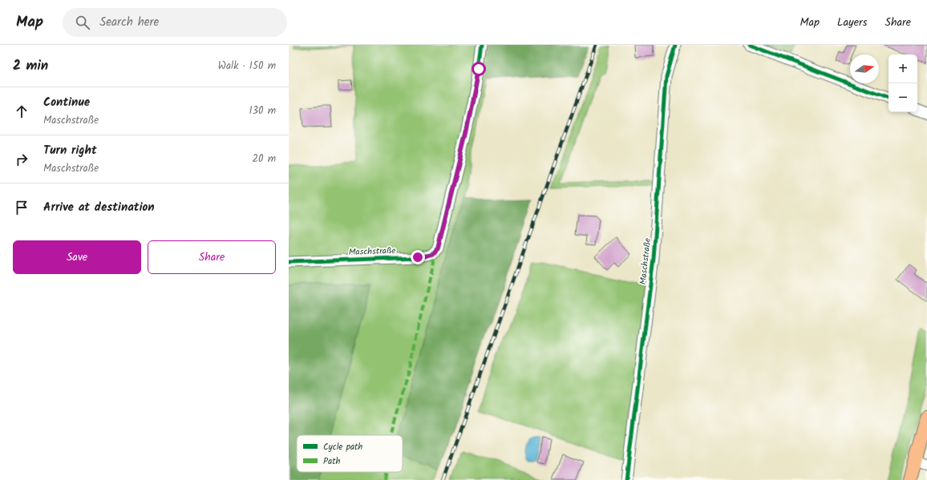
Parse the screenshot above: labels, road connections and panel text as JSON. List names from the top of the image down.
{
  "streets": {
    "street": ["Maschstraße"]
  },
  "legend": ["Cycle path", "Path"],
  "north": "right",
  "page": {
    "header": "Map",
    "search": "Search here",
    "nav": ["Map", "Layers", "Share"],
    "heading": ["2 min", "Walk · 150 m"],
    "map_buttons": ["+", "−"],
    "list": [
      ["Continue", "Maschstraße", "130 m"],
      ["Turn right", "Maschstraße", "20 m"],
      "Arrive at destination"
    ],
    "buttons": ["Save", "Share"]
  }
}
